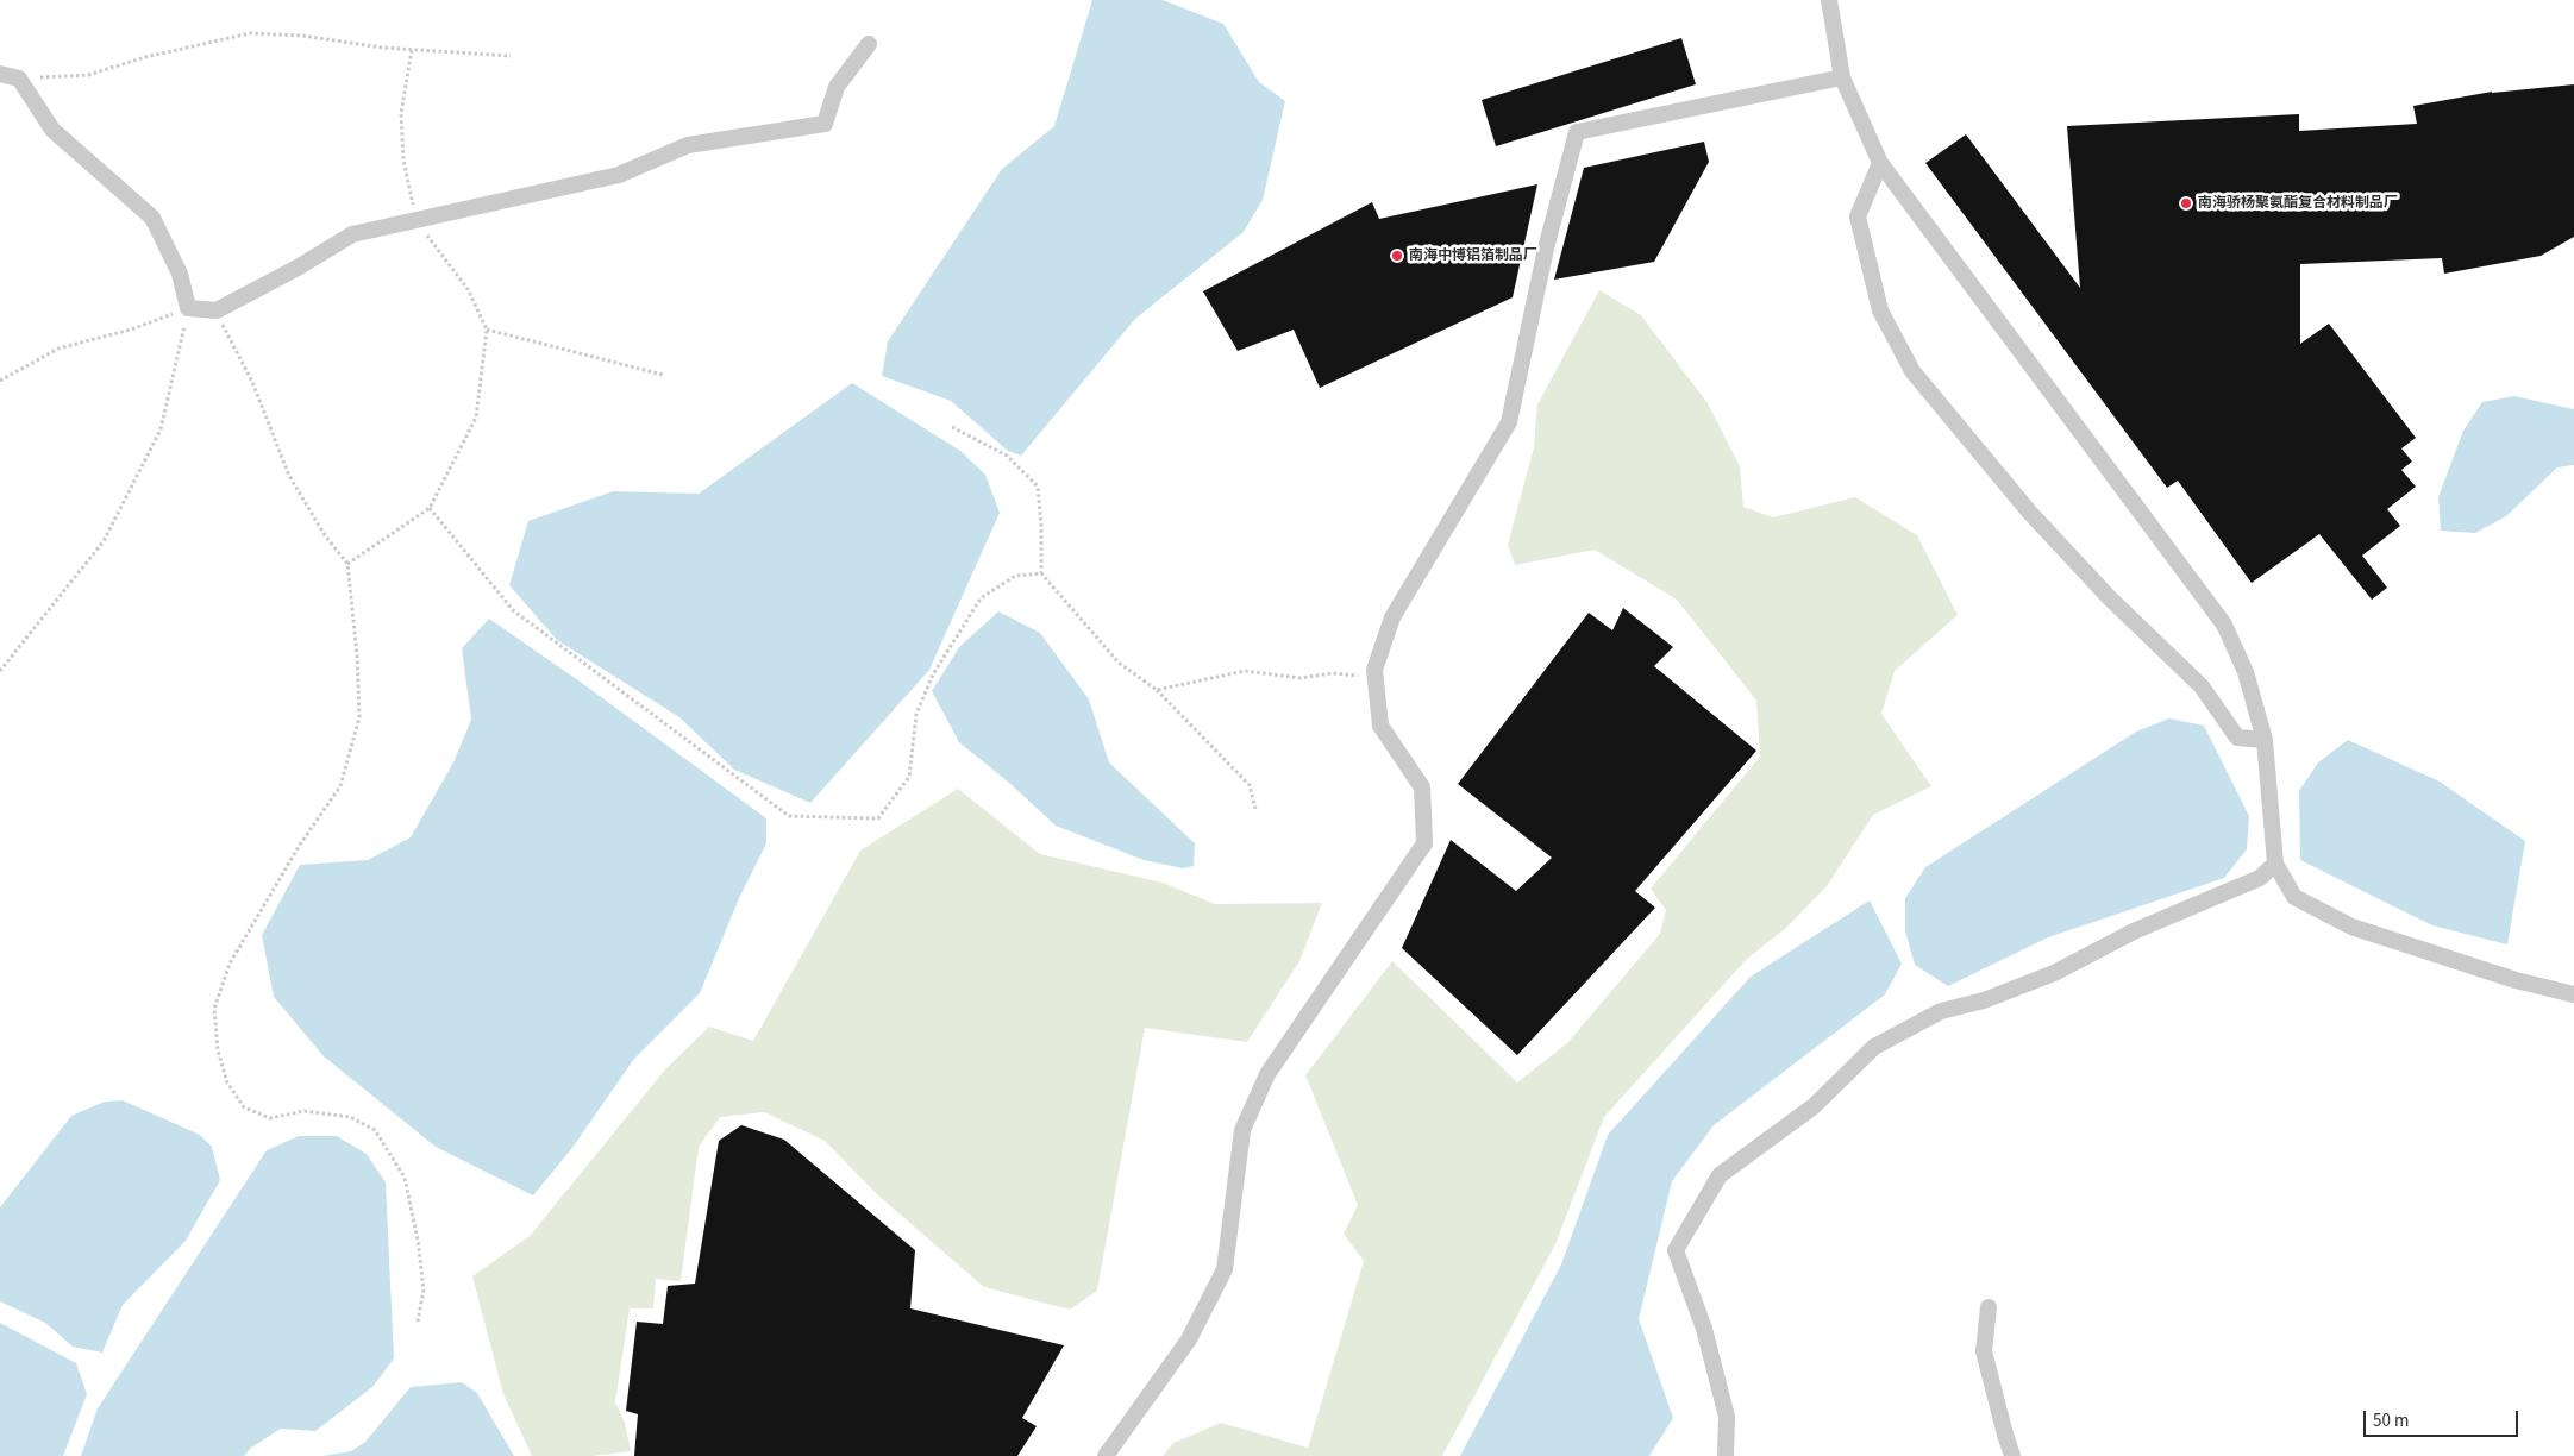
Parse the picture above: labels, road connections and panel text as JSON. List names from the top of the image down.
{
  "places": ["南海骄杨聚氨酯复合材料制品厂", "南海中博铝箔制品厂"],
  "scale_bar": "50 m"
}
